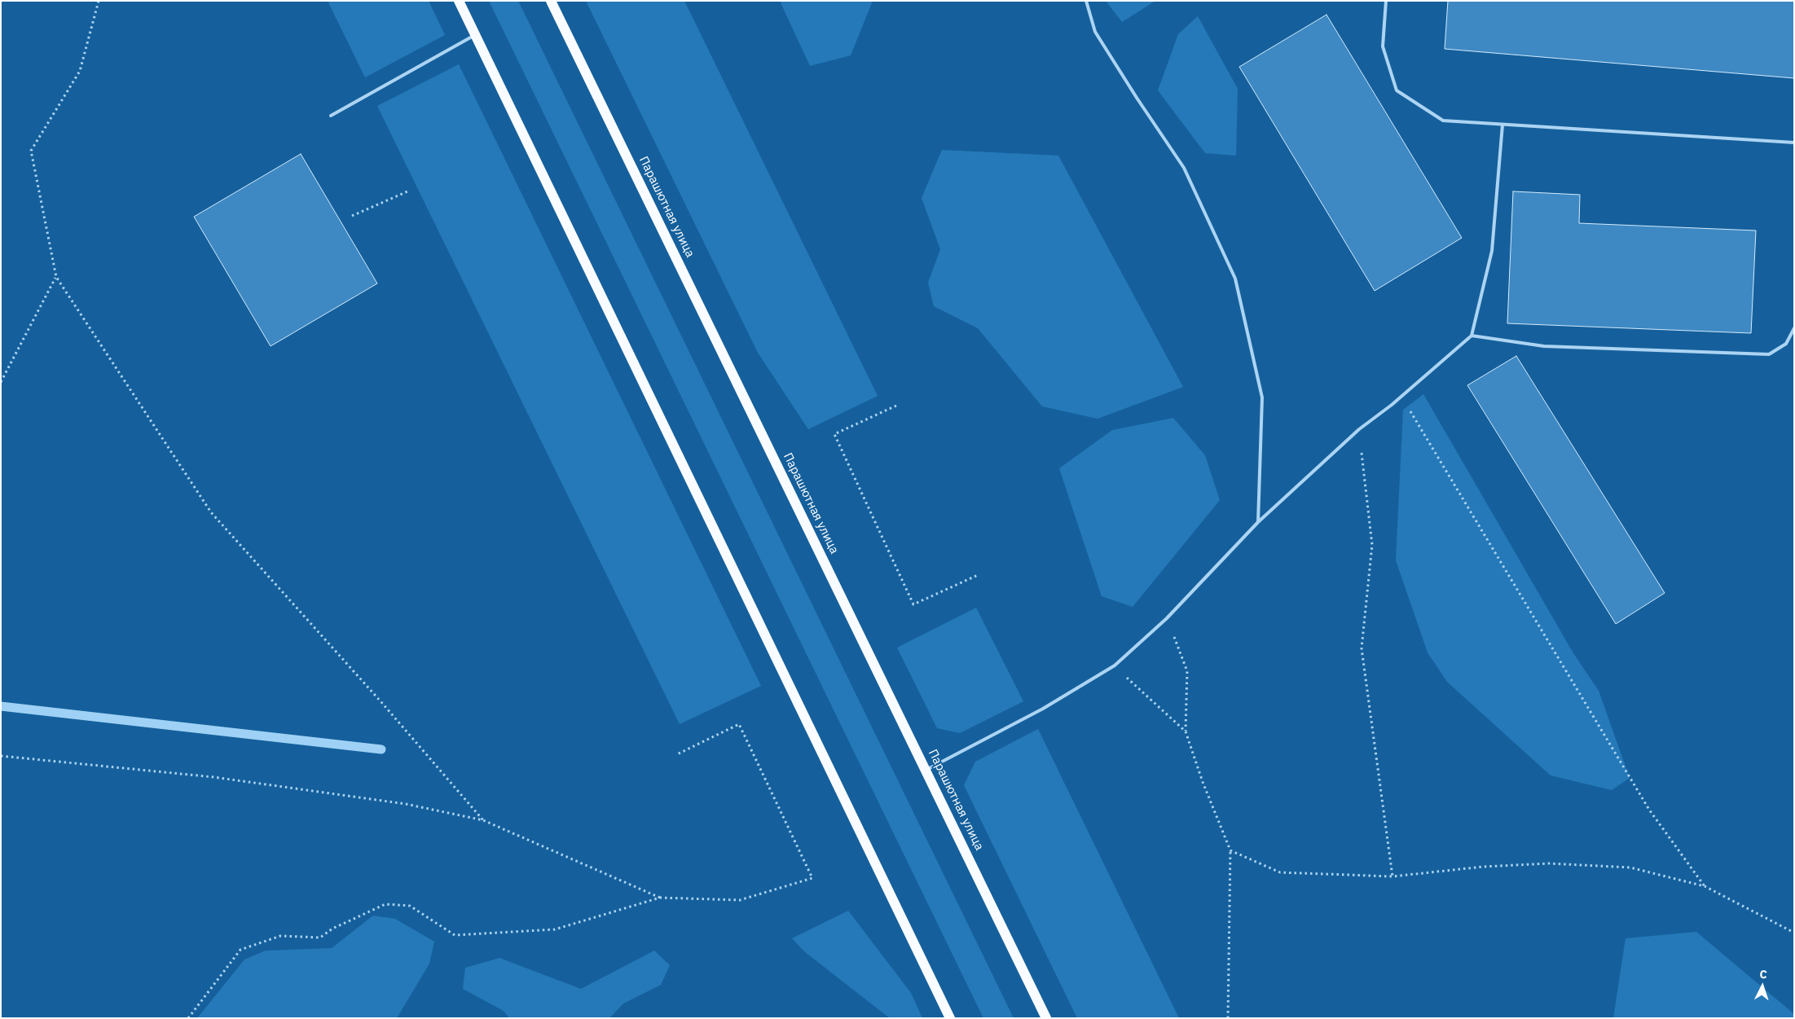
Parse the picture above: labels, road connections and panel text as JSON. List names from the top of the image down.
{
  "streets": {
    "main road": ["Парашютная улица"]
  },
  "north": "top"
}
